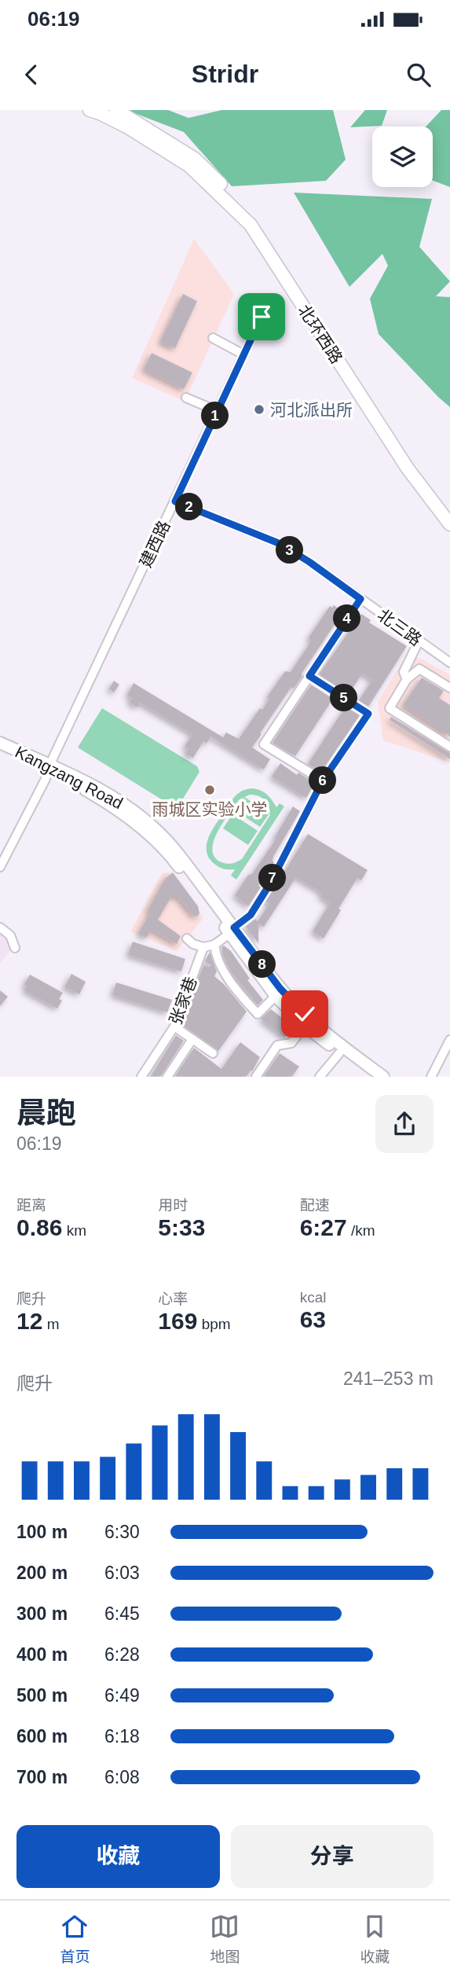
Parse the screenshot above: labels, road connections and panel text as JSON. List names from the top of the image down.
{
  "streets": {
    "highway": ["北环西路"],
    "main road": ["Kangzang Road"],
    "street": ["建西路", "北三路", "张家巷"]
  },
  "crossings": [
    ["建西路", "北三路"],
    ["建西路", "Kangzang Road"]
  ],
  "places": ["河北派出所", "雨城区实验小学"],
  "page": {
    "status": "06:19",
    "header": "Stridr",
    "pins": [
      "1",
      "2",
      "3",
      "4",
      "5",
      "6",
      "7",
      "8"
    ],
    "heading": ["晨跑", "06:19"],
    "stats": [
      ["距离", "0.86 km"],
      ["用时", "5:33"],
      ["配速", "6:27 /km"],
      ["爬升", "12 m"],
      ["心率", "169 bpm"],
      ["kcal", "63"]
    ],
    "chart": ["爬升", "241–253 m"],
    "list": [
      {
        "name": "100 m",
        "note": "6:30"
      },
      {
        "name": "200 m",
        "note": "6:03"
      },
      {
        "name": "300 m",
        "note": "6:45"
      },
      {
        "name": "400 m",
        "note": "6:28"
      },
      {
        "name": "500 m",
        "note": "6:49"
      },
      {
        "name": "600 m",
        "note": "6:18"
      },
      {
        "name": "700 m",
        "note": "6:08"
      }
    ],
    "buttons": ["收藏", "分享"],
    "tabs": ["首页", "地图", "收藏"]
  }
}
